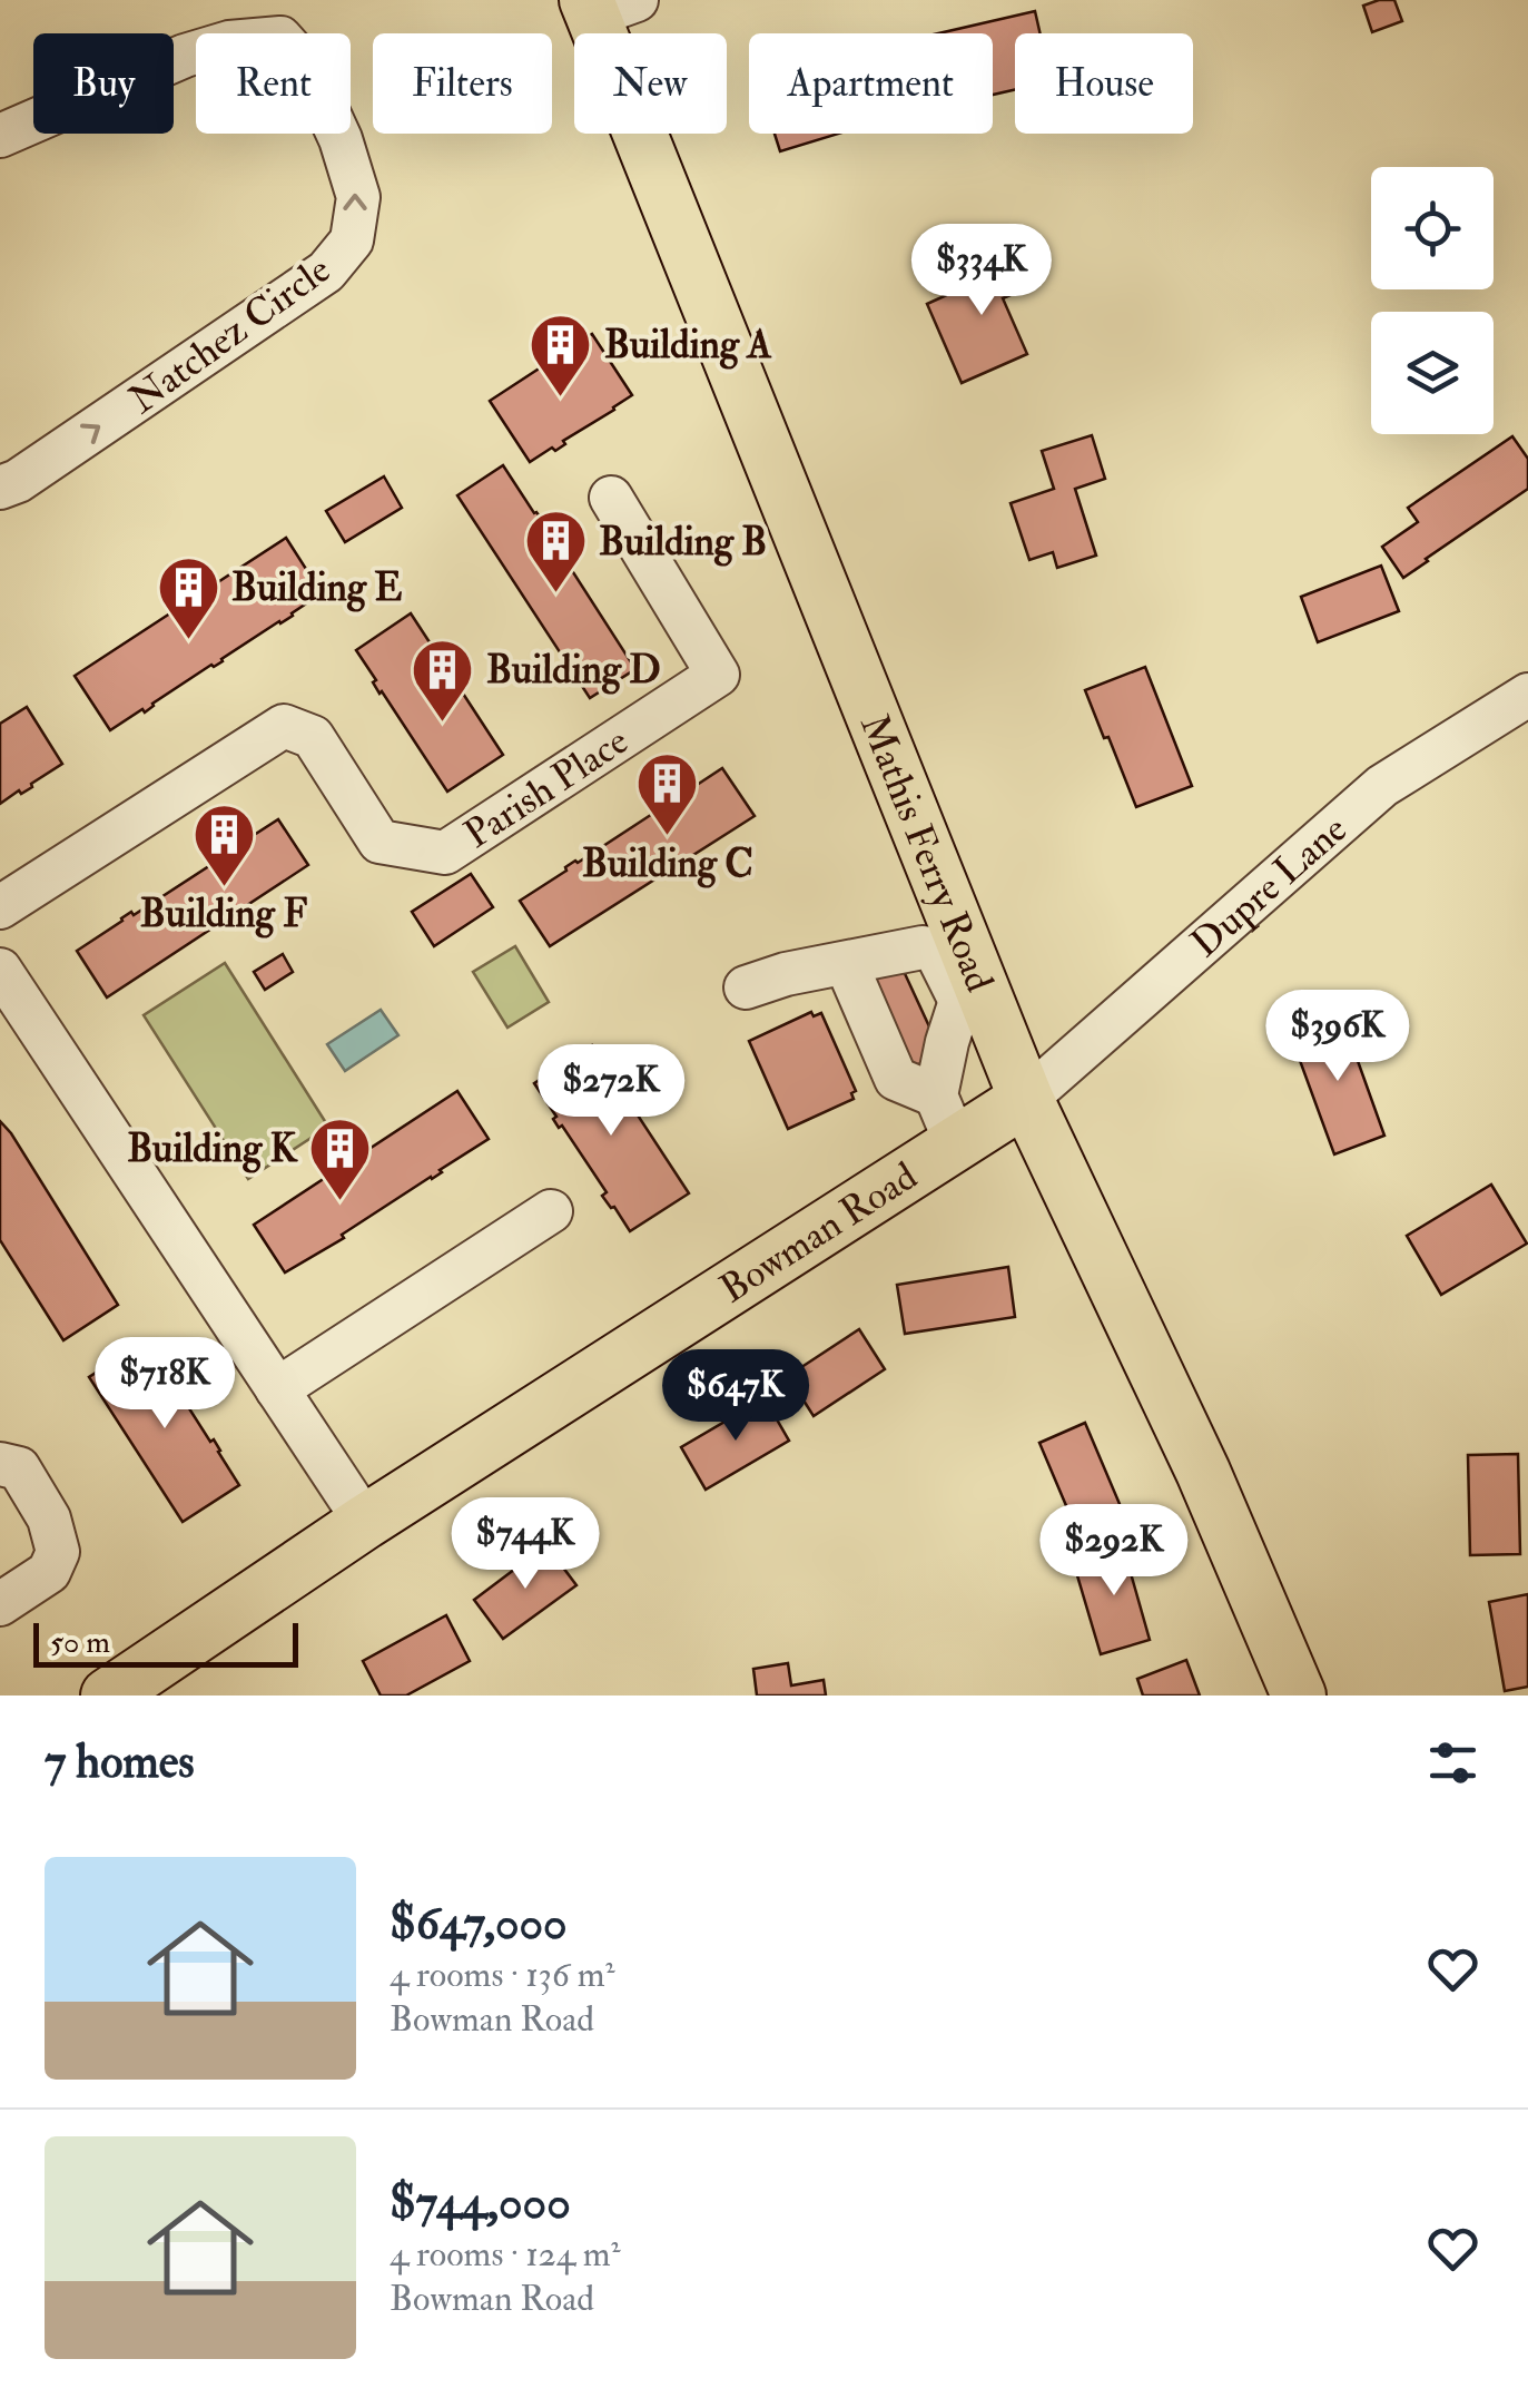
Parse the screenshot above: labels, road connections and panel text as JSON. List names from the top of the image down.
{
  "streets": {
    "main road": ["Mathis Ferry Road", "Bowman Road"],
    "street": ["Natchez Circle", "Parish Place", "Dupre Lane"]
  },
  "crossings": [
    ["Mathis Ferry Road", "Dupre Lane"],
    ["Mathis Ferry Road", "Bowman Road"],
    ["Dupre Lane", "Bowman Road"]
  ],
  "places": {
    "building": [
      "Building A",
      "Building B",
      "Building E",
      "Building D",
      "Building C",
      "Building F",
      "Building K"
    ]
  },
  "scale_bar": "50 m",
  "page": {
    "chip": [
      "Buy",
      "Rent",
      "Filters",
      "New",
      "Apartment",
      "House"
    ],
    "price": [
      "$334K",
      "$396K",
      "$272K",
      "$718K",
      "$647K",
      "$744K",
      "$292K"
    ],
    "scale": "50 m",
    "heading": "7 homes",
    "list": [
      {
        "name": "$647,000",
        "note": "4 rooms · 136 m² · Bowman Road"
      },
      {
        "name": "$744,000",
        "note": "4 rooms · 124 m² · Bowman Road"
      }
    ]
  }
}
